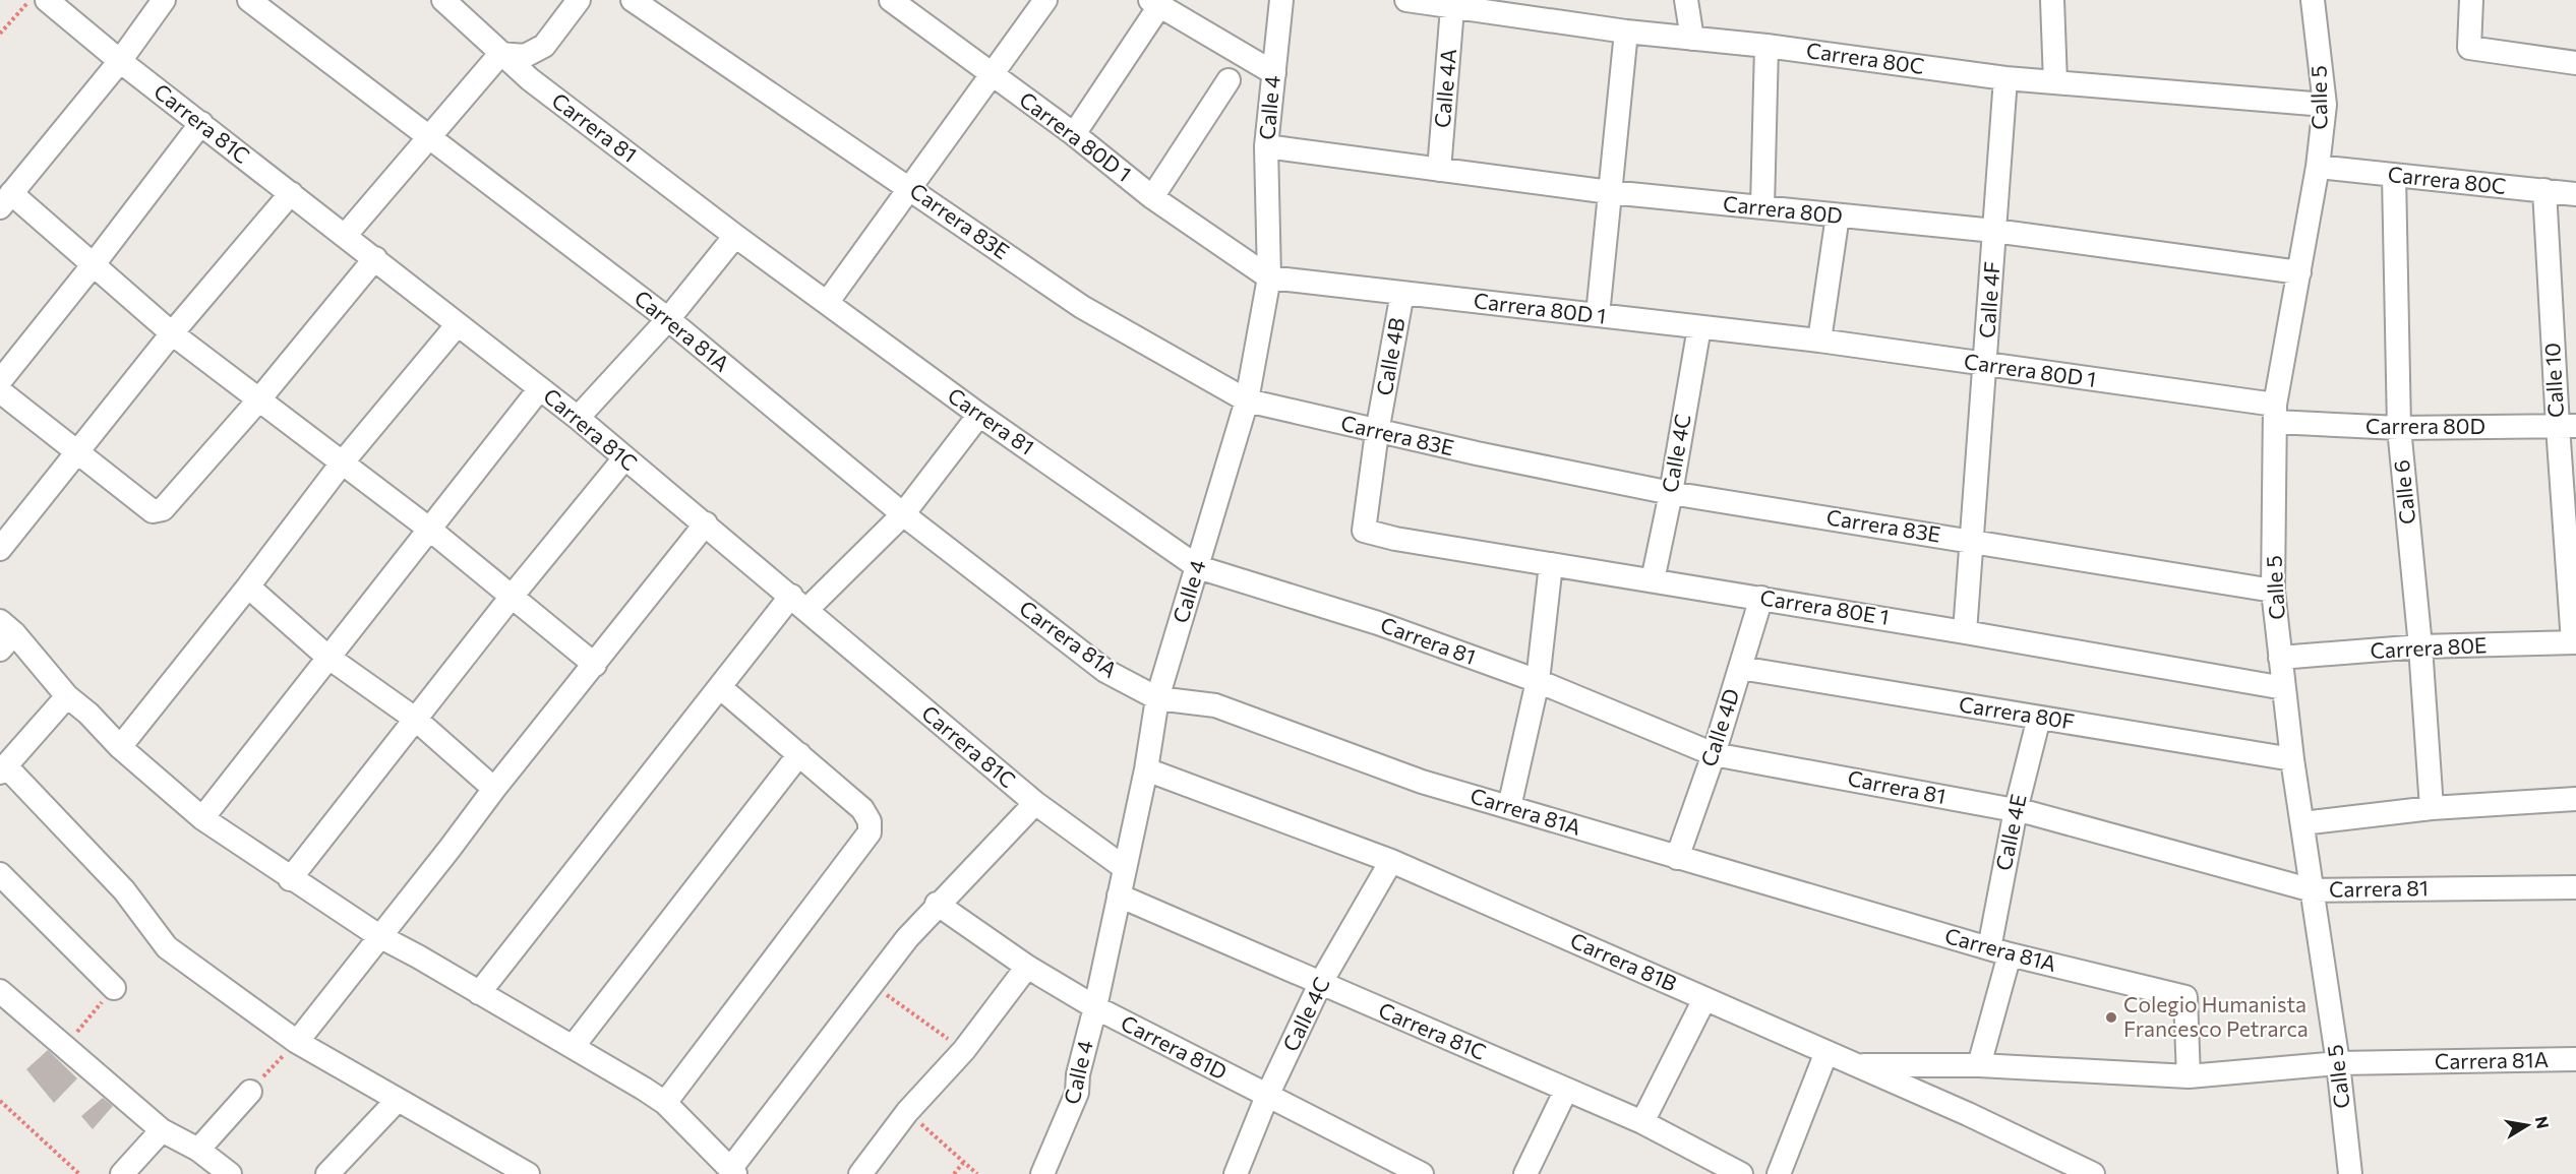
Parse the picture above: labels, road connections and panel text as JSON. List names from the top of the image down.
{
  "streets": {
    "street": [
      "Carrera 80C",
      "Calle 4A",
      "Calle 5",
      "Calle 4",
      "Carrera 81C",
      "Carrera 81",
      "Carrera 80D 1",
      "Carrera 80D",
      "Carrera 83E",
      "Calle 4F",
      "Carrera 81A",
      "Calle 4B",
      "Calle 10",
      "Calle 4C",
      "Calle 6",
      "Carrera 80E 1",
      "Carrera 80E",
      "Carrera 80F",
      "Calle 4D",
      "Calle 4E",
      "Carrera 81B",
      "Carrera 81D"
    ]
  },
  "crossings": [
    ["Carrera 80C", "Calle 4A"],
    ["Carrera 80C", "Calle 5"],
    ["Carrera 80C", "Calle 4F"],
    ["Carrera 80C", "Calle 10"],
    ["Carrera 80C", "Calle 6"],
    ["Calle 4A", "Carrera 80D"],
    ["Calle 5", "Carrera 81"],
    ["Calle 5", "Carrera 80D 1"],
    ["Calle 5", "Carrera 80D"],
    ["Calle 5", "Carrera 83E"],
    ["Calle 5", "Carrera 81A"],
    ["Calle 5", "Carrera 80E 1"],
    ["Calle 5", "Carrera 80E"],
    ["Calle 5", "Carrera 80F"],
    ["Calle 4", "Carrera 81C"],
    ["Calle 4", "Carrera 81"],
    ["Calle 4", "Carrera 80D 1"],
    ["Calle 4", "Carrera 80D"],
    ["Calle 4", "Carrera 83E"],
    ["Calle 4", "Carrera 81A"],
    ["Calle 4", "Carrera 81B"],
    ["Calle 4", "Carrera 81D"],
    ["Carrera 81C", "Calle 4C"],
    ["Carrera 81", "Calle 4D"],
    ["Carrera 81", "Calle 4E"],
    ["Carrera 80D 1", "Carrera 80D"],
    ["Carrera 80D 1", "Calle 4F"],
    ["Carrera 80D 1", "Calle 4B"],
    ["Carrera 80D 1", "Calle 4C"],
    ["Carrera 80D", "Calle 4F"],
    ["Carrera 80D", "Calle 10"],
    ["Carrera 80D", "Calle 6"],
    ["Carrera 83E", "Calle 4F"],
    ["Carrera 83E", "Calle 4B"],
    ["Carrera 83E", "Calle 4C"],
    ["Calle 4F", "Carrera 80E 1"],
    ["Carrera 81A", "Calle 4D"],
    ["Carrera 81A", "Calle 4E"],
    ["Carrera 81A", "Carrera 81B"],
    ["Calle 4B", "Carrera 80E 1"],
    ["Calle 10", "Carrera 80E"],
    ["Calle 4C", "Carrera 80E 1"],
    ["Calle 4C", "Carrera 81B"],
    ["Calle 4C", "Carrera 81D"],
    ["Calle 6", "Carrera 80E"],
    ["Carrera 80E 1", "Calle 4D"],
    ["Carrera 80F", "Calle 4D"],
    ["Carrera 80F", "Calle 4E"]
  ],
  "places": ["Colegio Humanista Francesco Petrarca"],
  "north": "right"
}
